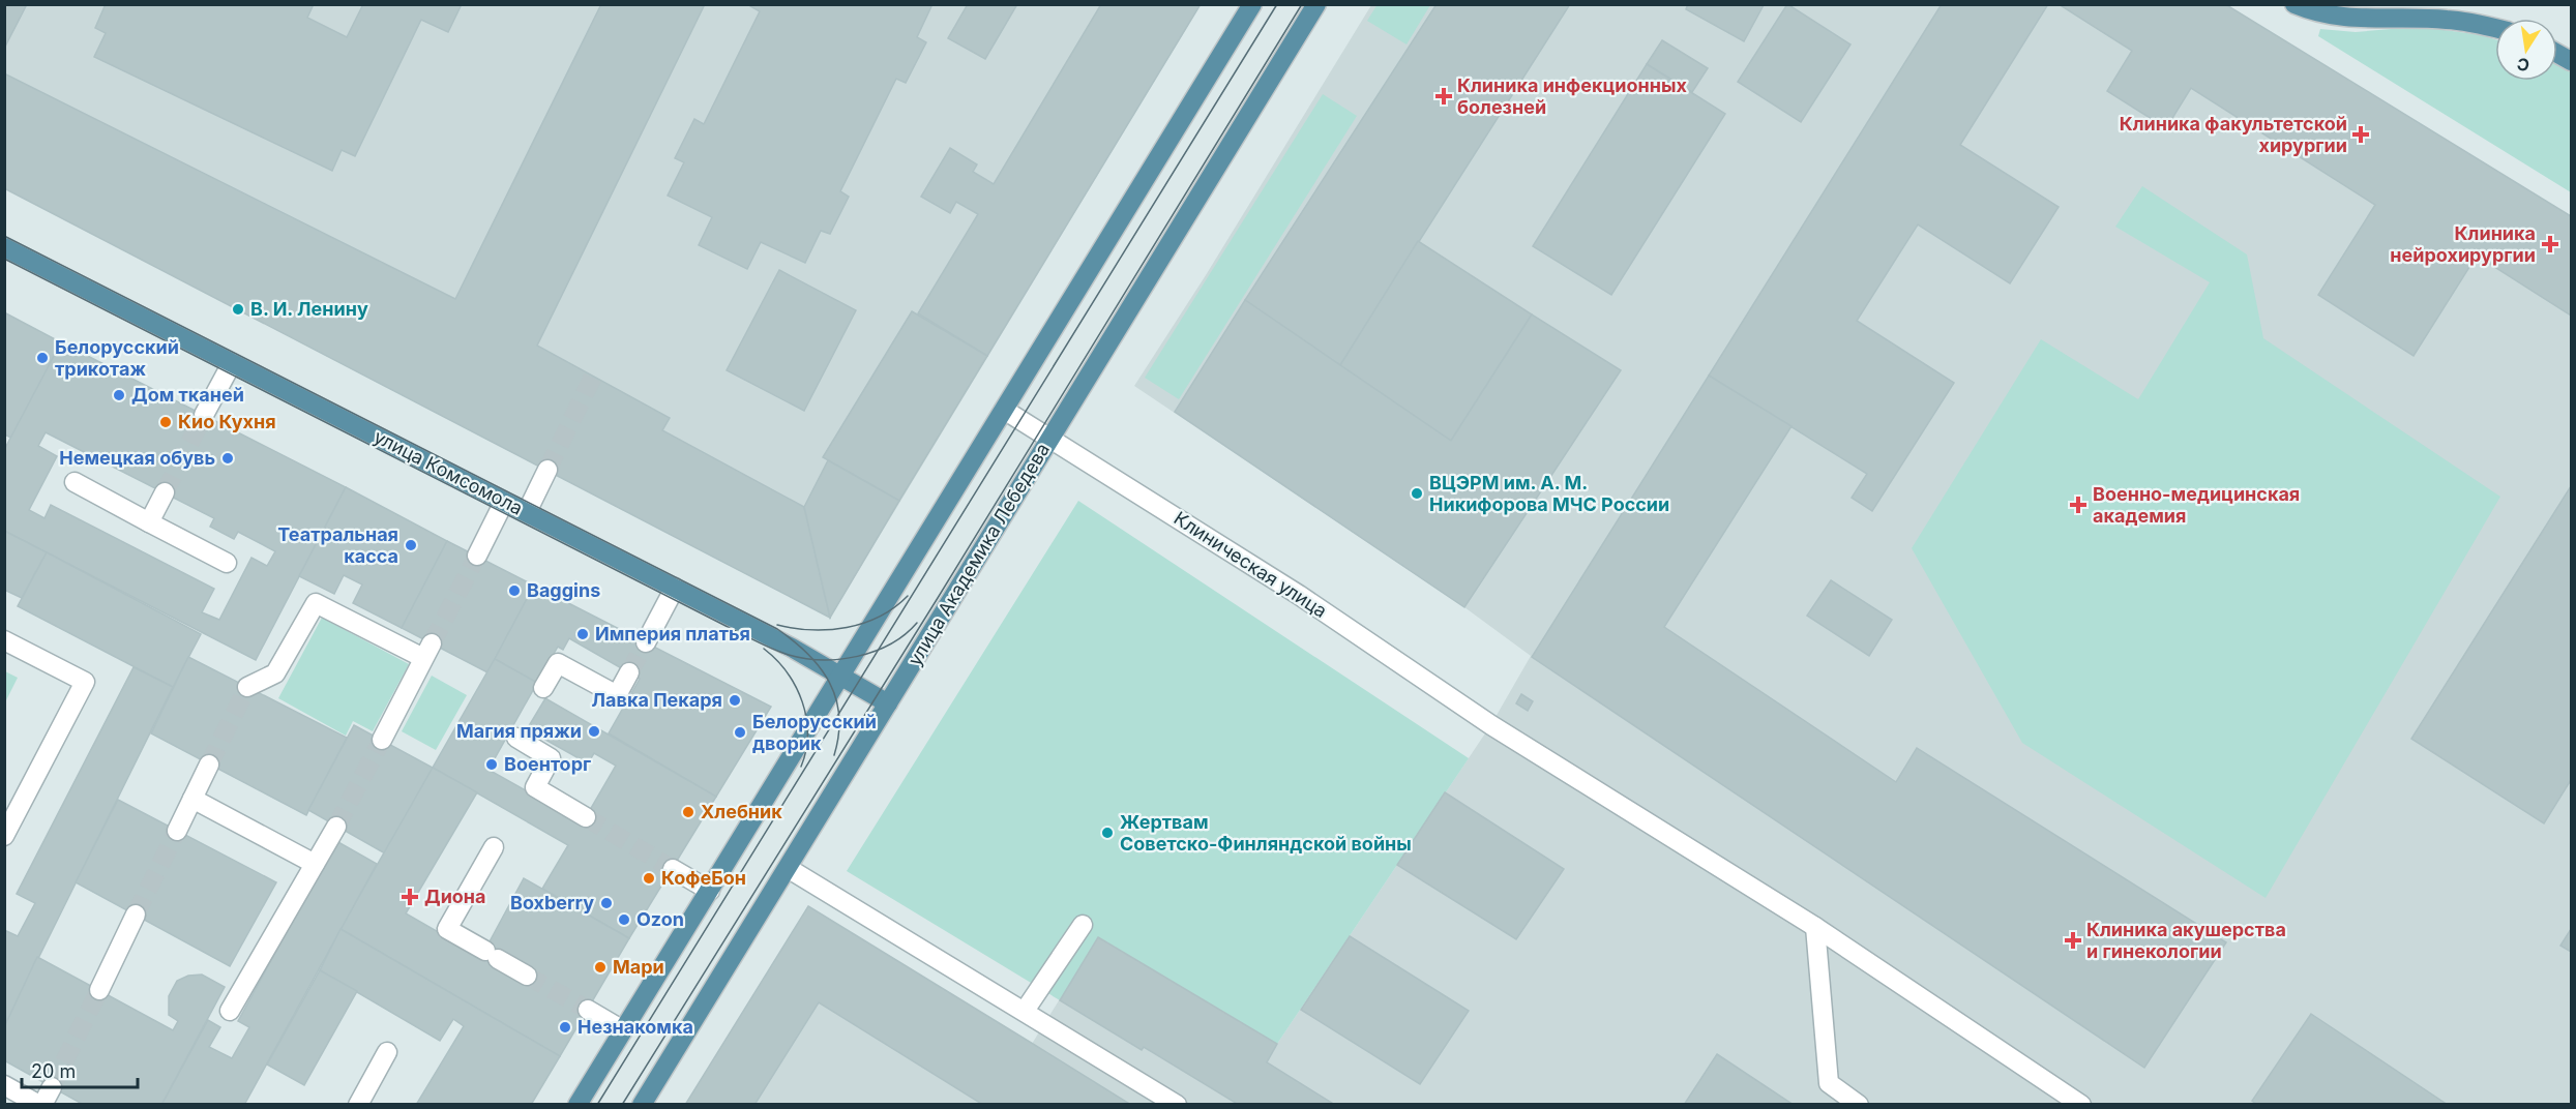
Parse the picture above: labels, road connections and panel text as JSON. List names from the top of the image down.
{
  "streets": {
    "main road": ["улица Комсомола", "улица Академика Лебедева"],
    "street": ["Клиническая улица"]
  },
  "crossings": [
    ["улица Комсомола", "улица Академика Лебедева"],
    ["улица Академика Лебедева", "Клиническая улица"]
  ],
  "places": {
    "health": [
      "Клиника инфекционных болезней",
      "Клиника факультетской хирургии",
      "Клиника нейрохирургии",
      "Военно-медицинская академия",
      "Диона",
      "Клиника акушерства и гинекологии"
    ],
    "other": [
      "В. И. Ленину",
      "Белорусский трикотаж",
      "Дом тканей",
      "Кио Кухня",
      "Немецкая обувь",
      "ВЦЭРМ им. А. М. Никифорова МЧС России",
      "Театральная касса",
      "Baggins",
      "Империя платья",
      "Лавка Пекаря",
      "Магия пряжи",
      "Белорусский дворик",
      "Военторг",
      "Хлебник",
      "Жертвам Советско-Финляндской войны",
      "КофеБон",
      "Boxberry",
      "Ozon",
      "Мари",
      "Незнакомка"
    ]
  },
  "scale_bar": "20 m",
  "north": "bottom"
}
